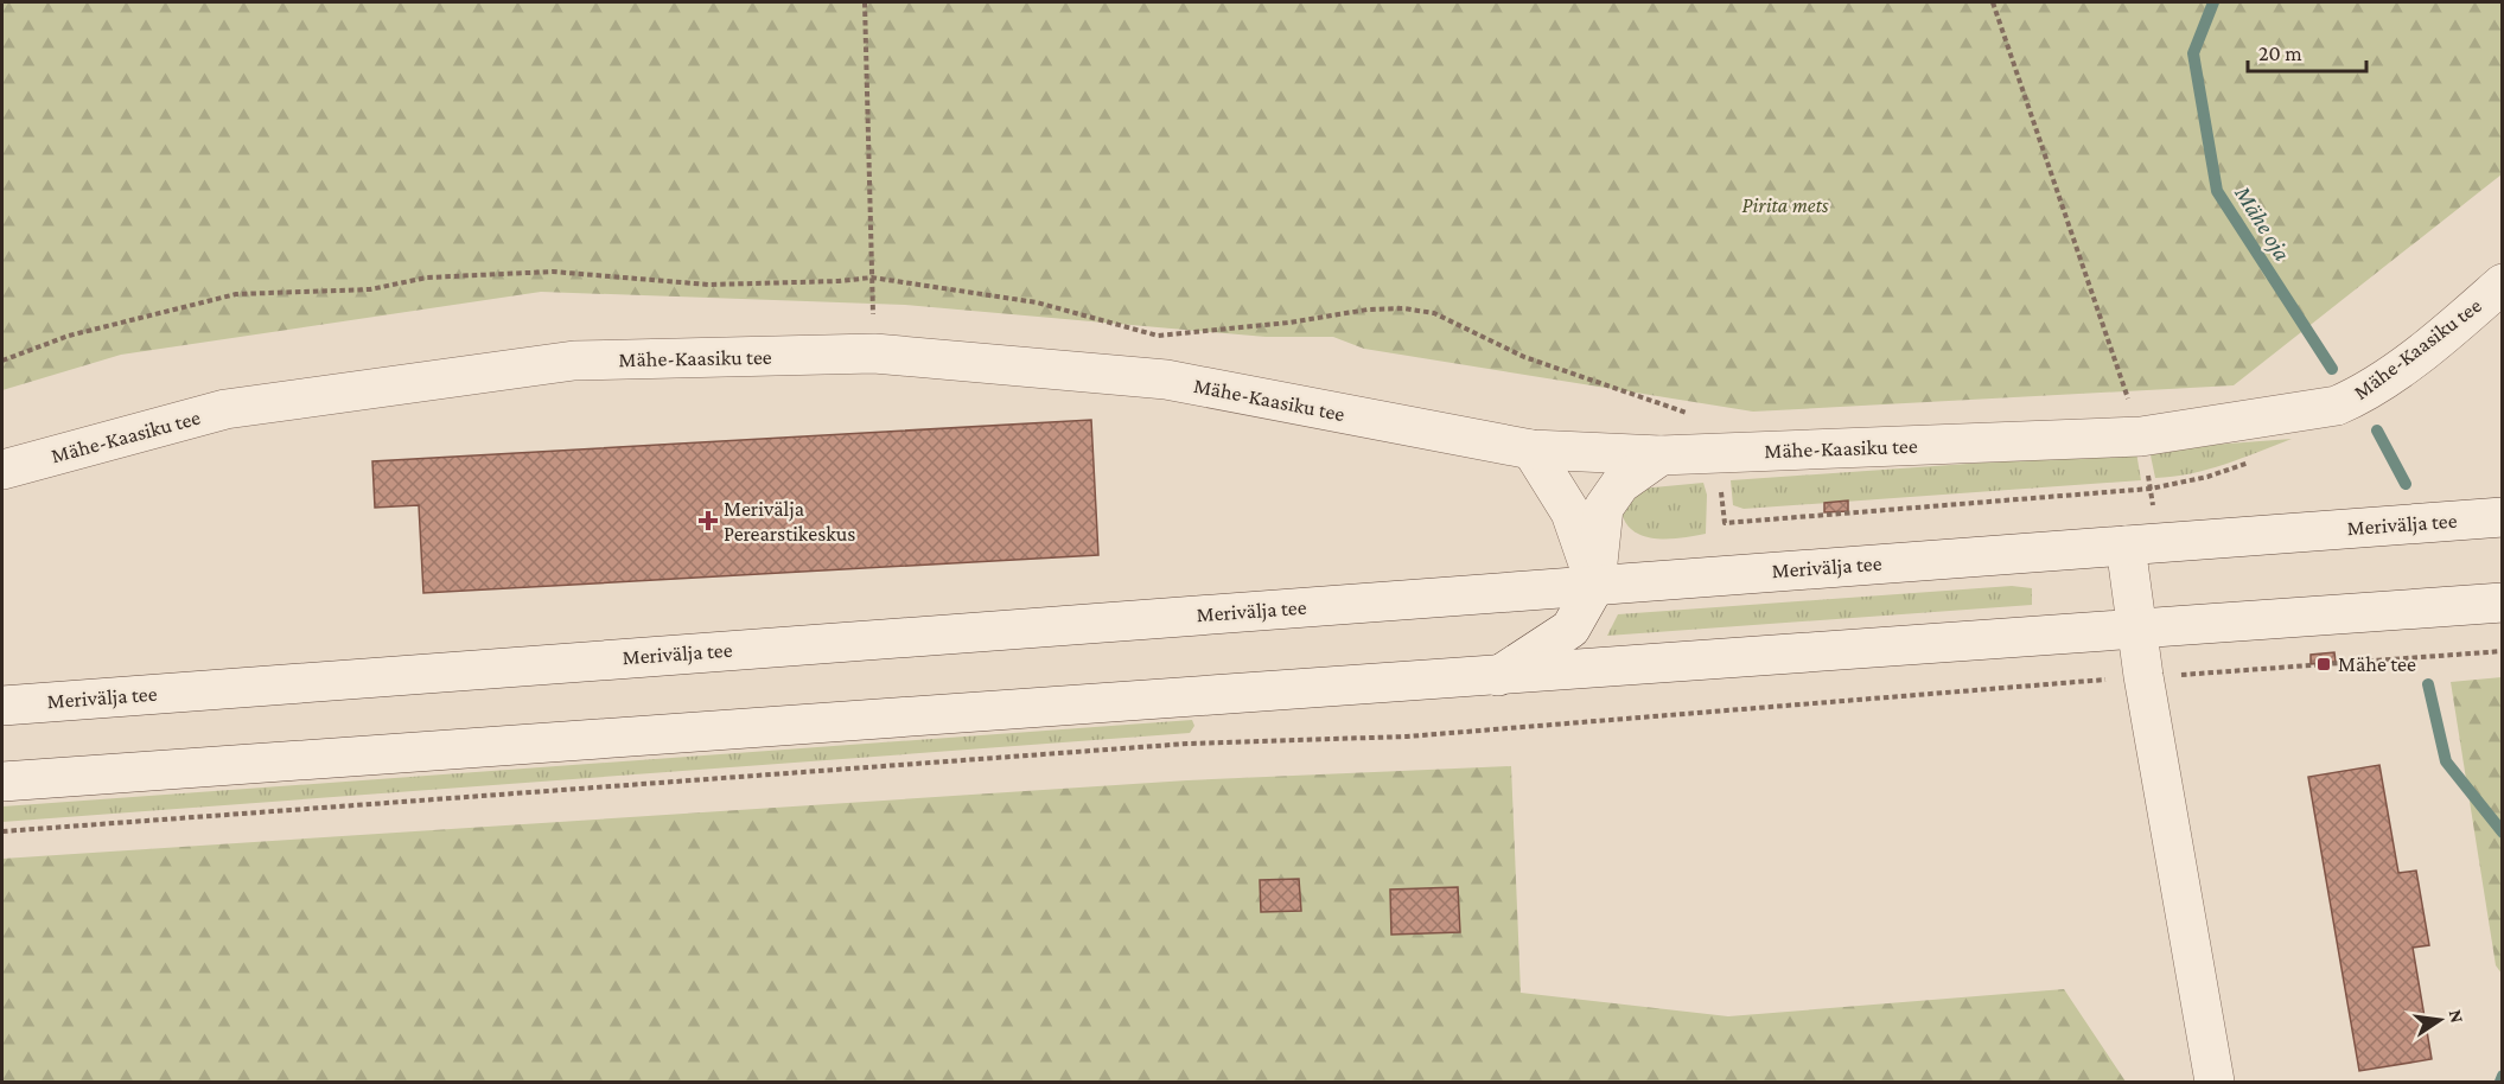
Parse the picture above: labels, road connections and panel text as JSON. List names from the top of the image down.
{
  "streets": {
    "main road": ["Mähe-Kaasiku tee", "Merivälja tee"]
  },
  "water": ["Mähe oja"],
  "parks": ["Pirita mets"],
  "places": {
    "health": ["Merivälja Perearstikeskus"],
    "transit": ["Mähe tee"]
  },
  "scale_bar": "20 m",
  "north": "right"
}
